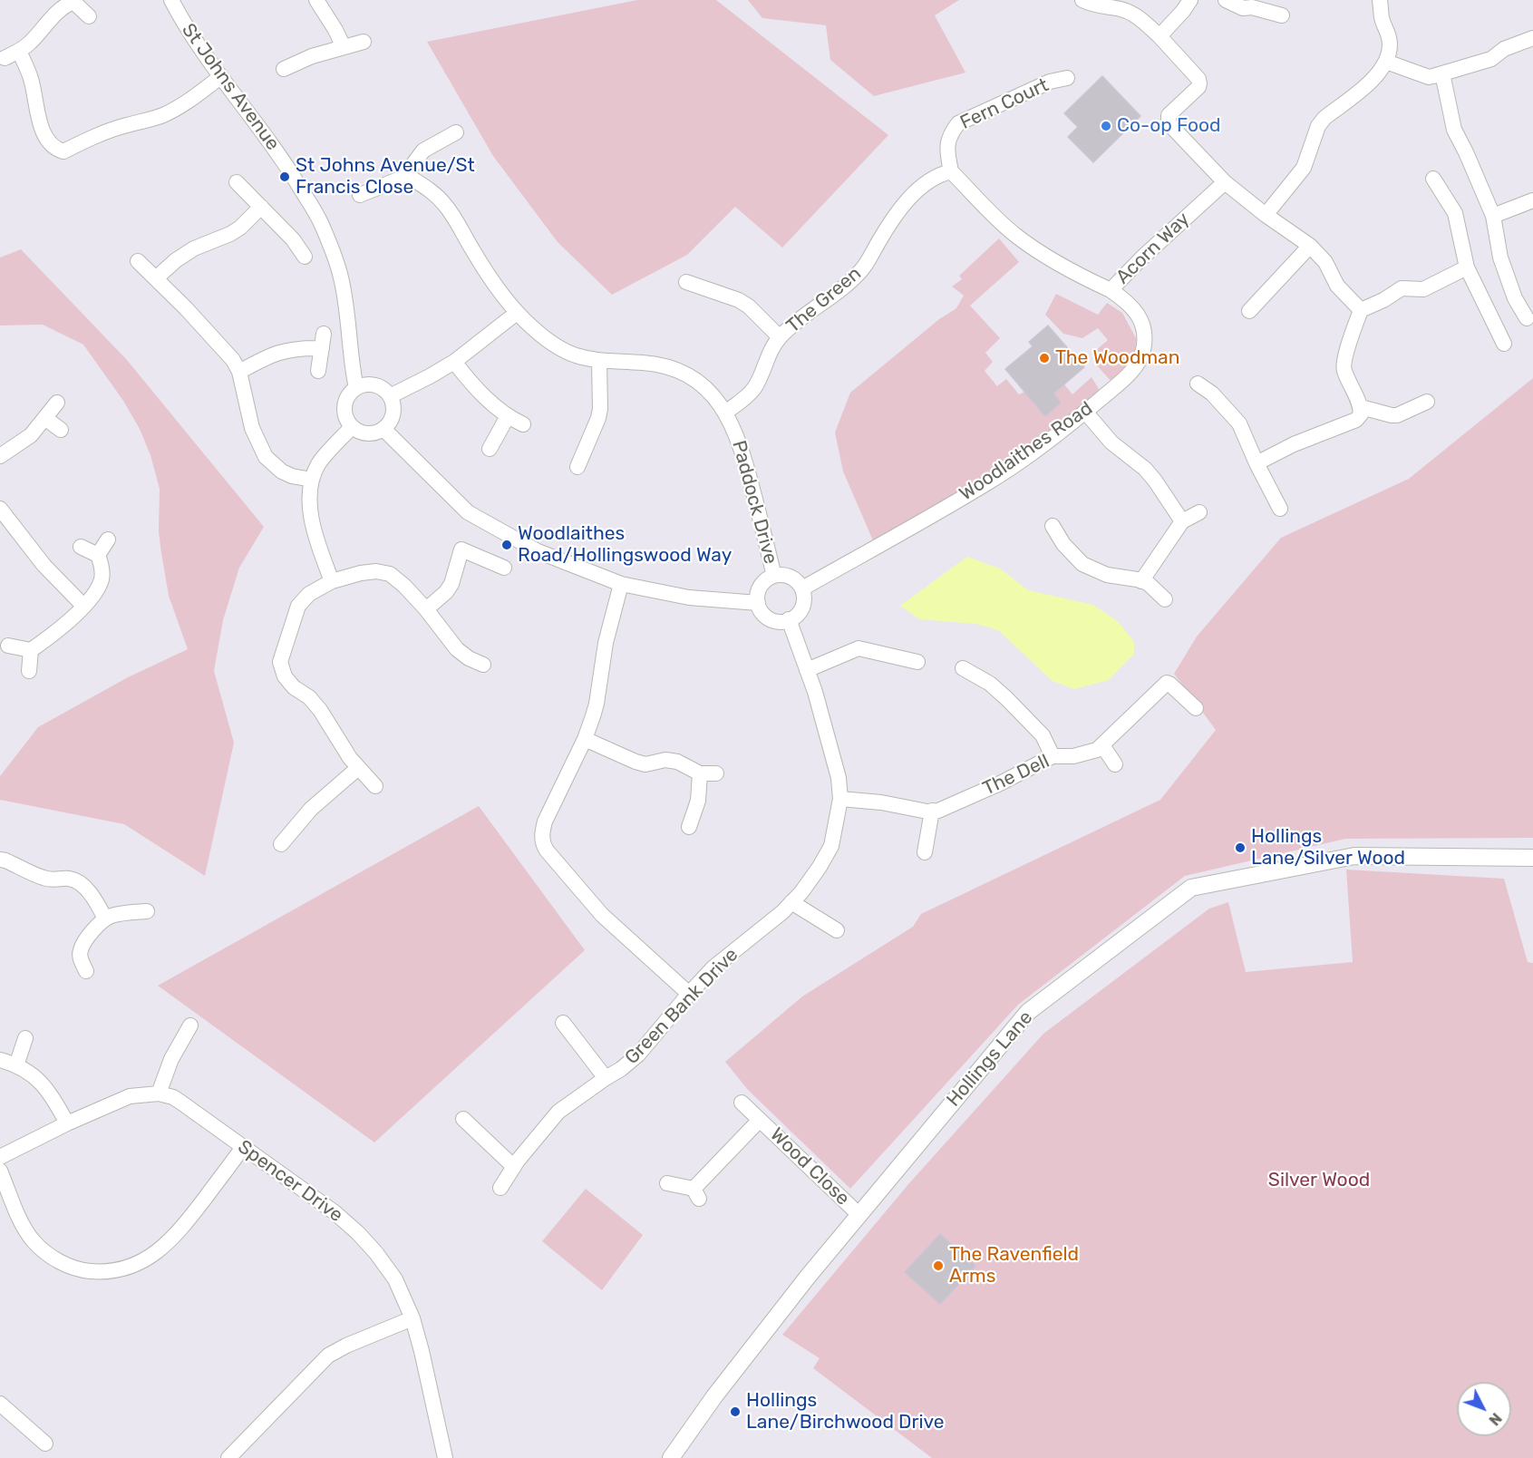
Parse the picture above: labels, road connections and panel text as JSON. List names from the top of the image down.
{
  "streets": {
    "street": [
      "St Johns Avenue",
      "Fern Court",
      "Acorn Way",
      "The Green",
      "Woodlaithes Road",
      "Paddock Drive",
      "The Dell",
      "Green Bank Drive",
      "Hollings Lane",
      "Wood Close",
      "Spencer Drive"
    ]
  },
  "crossings": [
    ["Fern Court", "Acorn Way"],
    ["Fern Court", "The Green"],
    ["Acorn Way", "The Green"],
    ["Acorn Way", "Woodlaithes Road"],
    ["The Green", "Paddock Drive"],
    ["Woodlaithes Road", "Paddock Drive"],
    ["Woodlaithes Road", "Green Bank Drive"],
    ["Paddock Drive", "Green Bank Drive"],
    ["The Dell", "Green Bank Drive"],
    ["Hollings Lane", "Wood Close"]
  ],
  "parks": ["Silver Wood"],
  "places": [
    "Co-op Food",
    "St Johns Avenue/St Francis Close",
    "The Woodman",
    "Woodlaithes Road/Hollingswood Way",
    "Hollings Lane/Silver Wood",
    "The Ravenfield Arms",
    "Hollings Lane/Birchwood Drive"
  ],
  "north": "bottom right"
}
